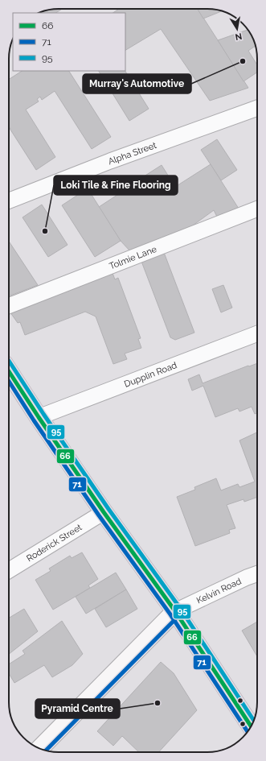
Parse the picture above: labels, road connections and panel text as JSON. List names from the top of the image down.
{
  "streets": {
    "street": [
      "Alpha Street",
      "Tolmie Lane",
      "Dupplin Road",
      "Roderick Street",
      "Kelvin Road"
    ]
  },
  "places": ["Murray's Automotive", "Loki Tile & Fine Flooring", "Pyramid Centre"],
  "lines": ["transit line 95", "transit line 66", "transit line 71"],
  "legend": ["66", "71", "95"],
  "north": "bottom"
}
